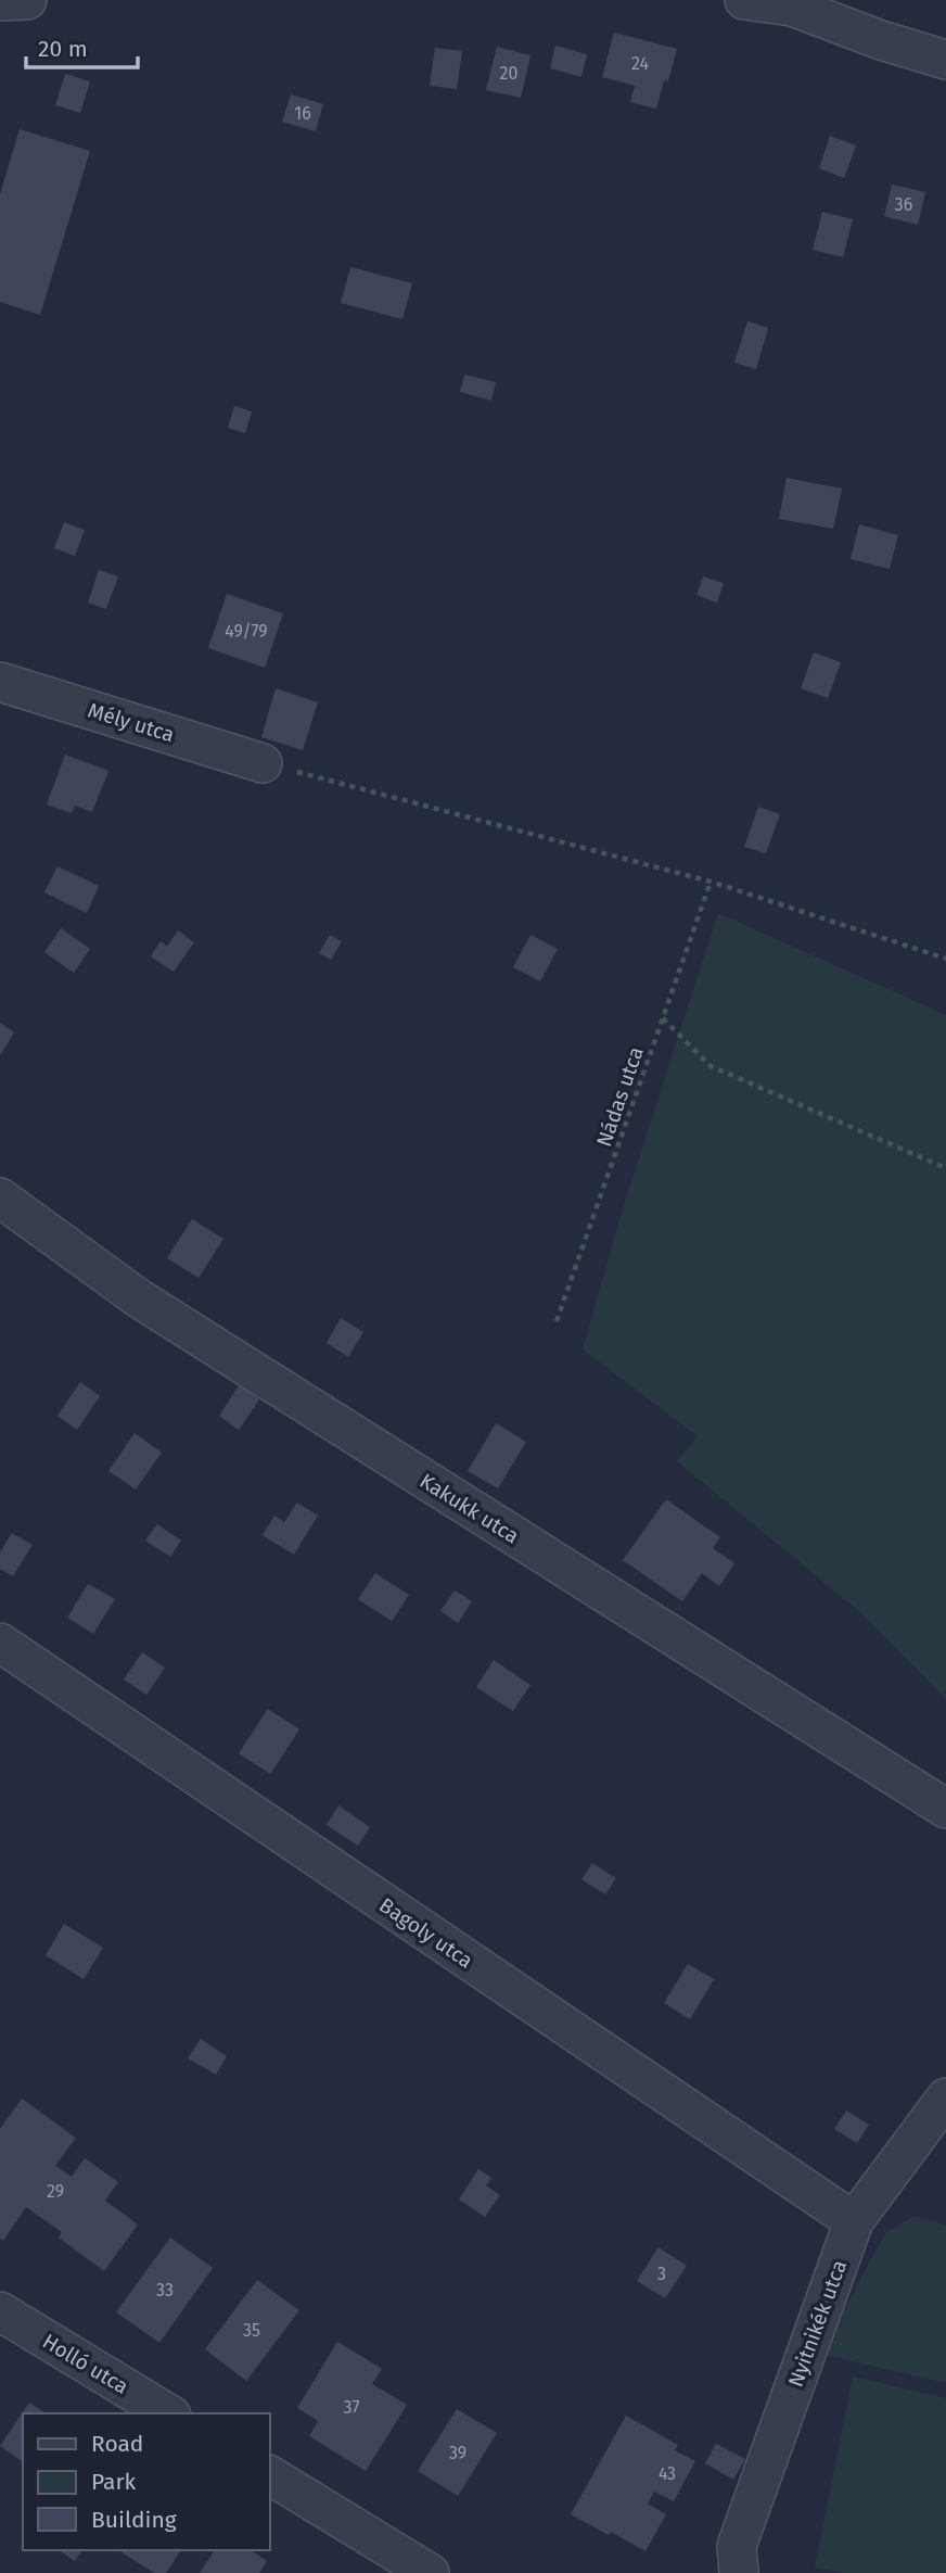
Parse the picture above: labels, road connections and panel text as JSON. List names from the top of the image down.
{
  "streets": {
    "street": [
      "Mély utca",
      "Kakukk utca",
      "Bagoly utca",
      "Nyitnikék utca",
      "Holló utca"
    ],
    "path": ["Nádas utca"]
  },
  "crossings": [
    ["Bagoly utca", "Nyitnikék utca"]
  ],
  "house_numbers": [
    "24",
    "20",
    "16",
    "36",
    "49/79",
    "29",
    "3",
    "33",
    "35",
    "37",
    "39",
    "43"
  ],
  "legend": ["Road", "Park", "Building"],
  "scale_bar": "20 m"
}
